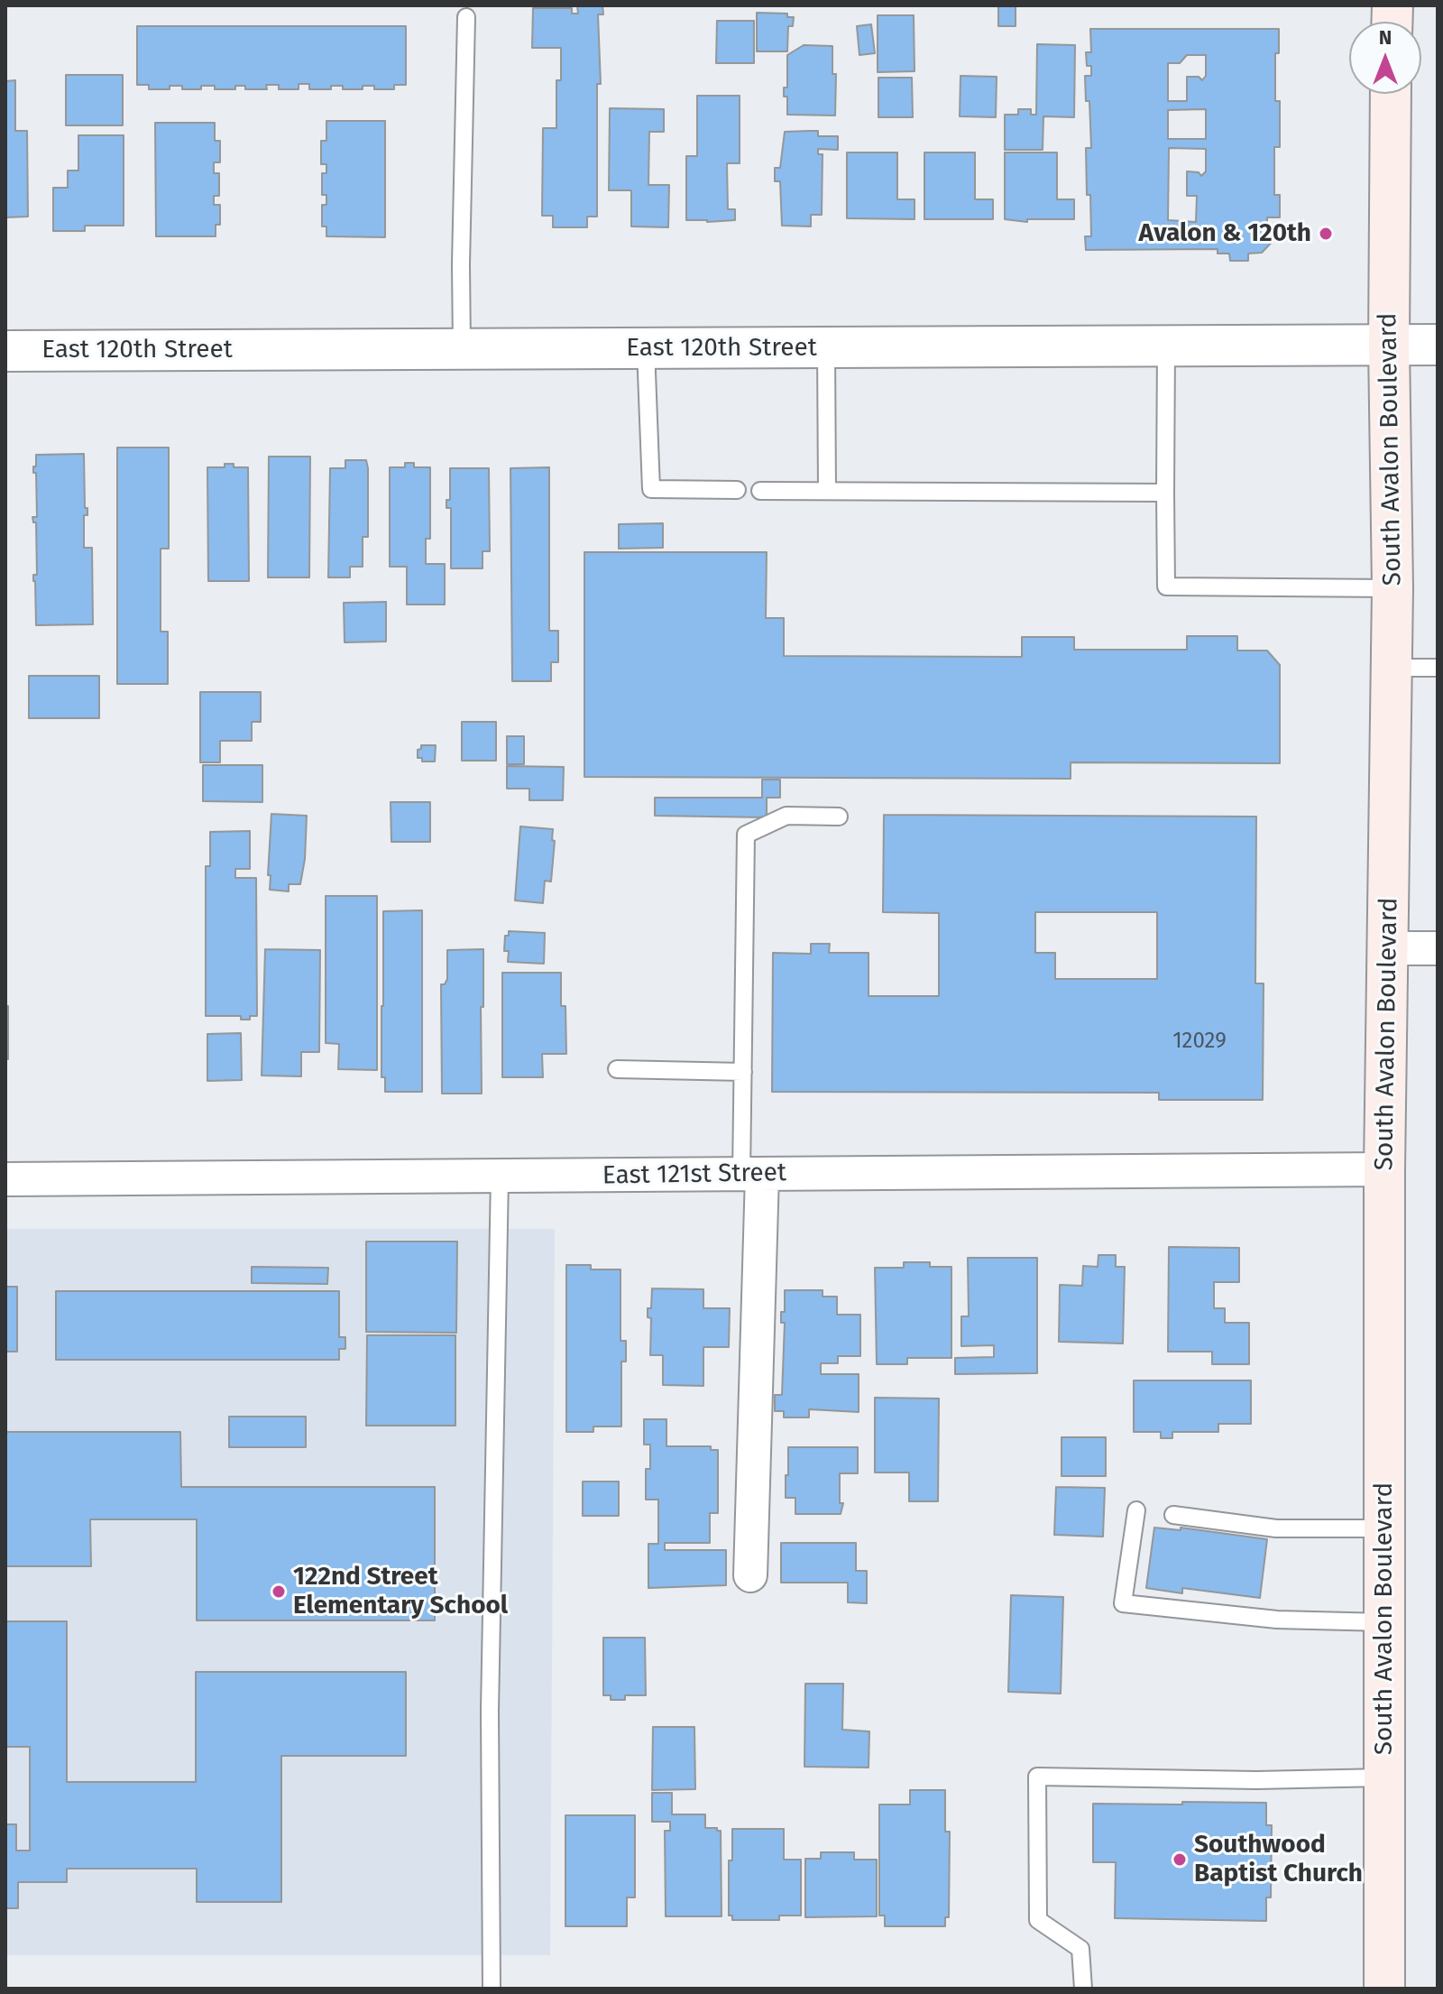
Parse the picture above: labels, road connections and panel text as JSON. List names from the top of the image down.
{
  "streets": {
    "main road": ["South Avalon Boulevard"],
    "street": ["East 120th Street", "East 121st Street"]
  },
  "crossings": [
    ["East 120th Street", "South Avalon Boulevard"],
    ["South Avalon Boulevard", "East 121st Street"]
  ],
  "places": ["Avalon & 120th", "122nd Street Elementary School", "Southwood Baptist Church"],
  "house_numbers": ["12029"],
  "north": "top"
}
